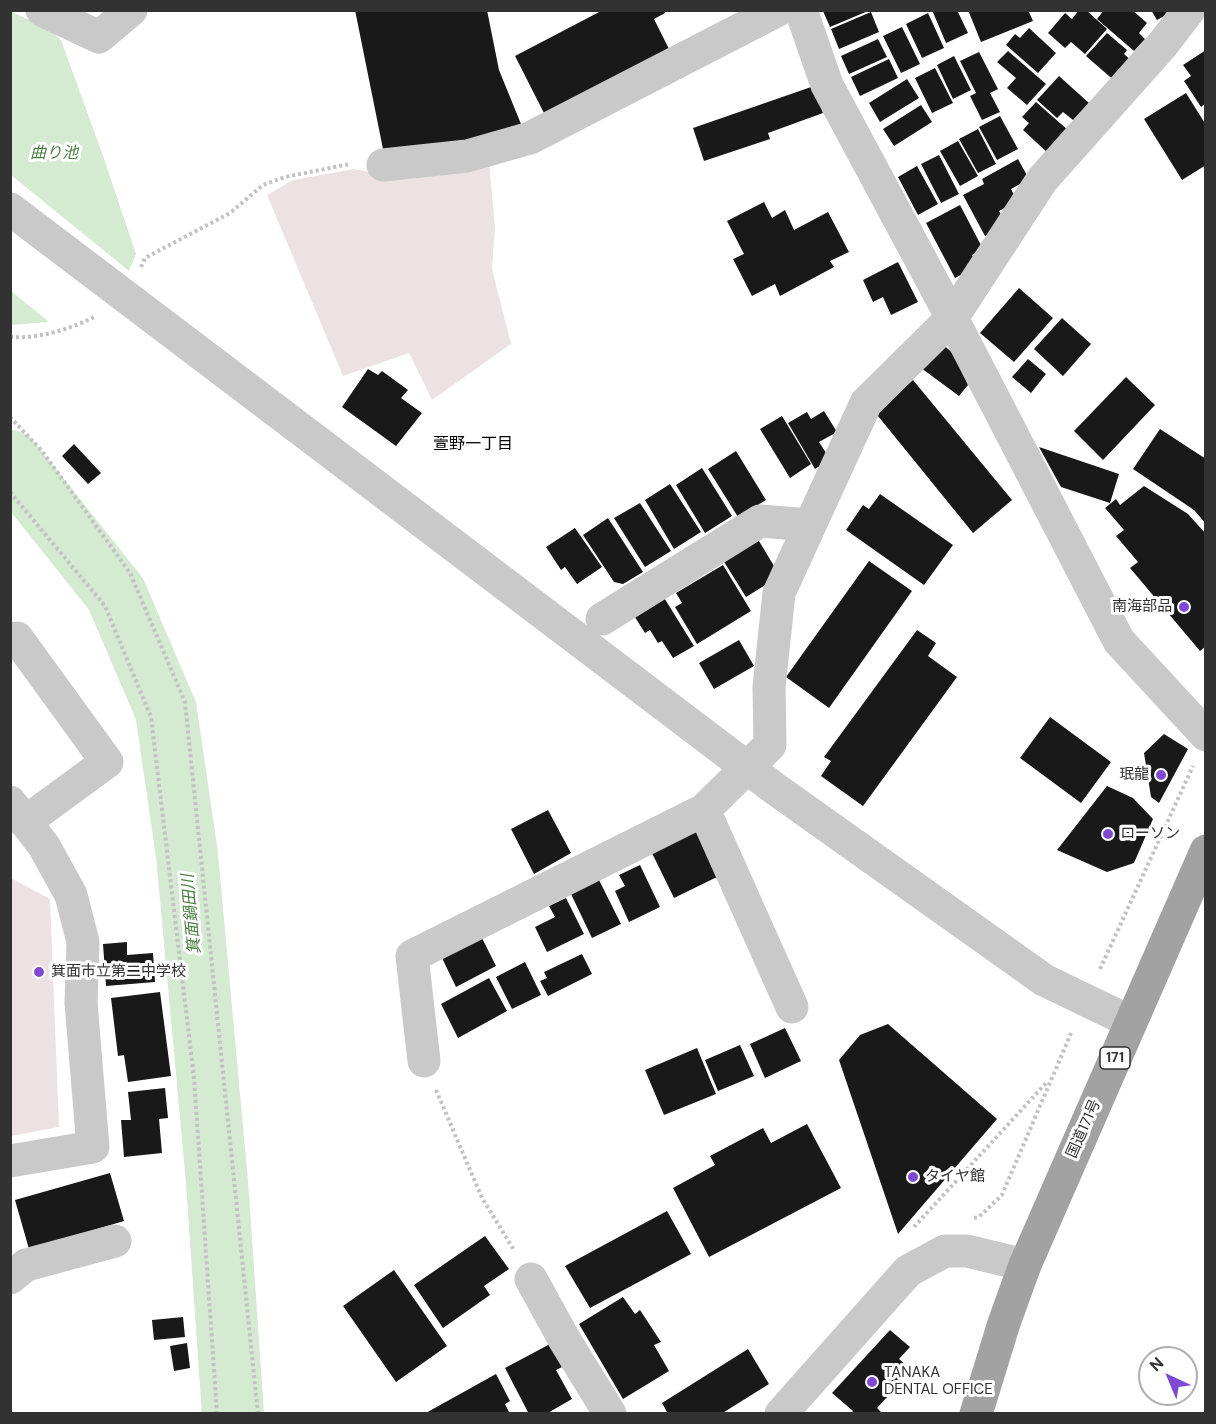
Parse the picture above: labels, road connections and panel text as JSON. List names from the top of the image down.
{
  "streets": {
    "highway": ["171", "国道171号"]
  },
  "districts": ["萱野一丁目"],
  "water": ["曲り池", "箕面鍋田川"],
  "places": [
    "南海部品",
    "珉龍",
    "ローソン",
    "箕面市立第二中学校",
    "タイヤ館",
    "TANAKA DENTAL OFFICE"
  ],
  "north": "top left"
}
